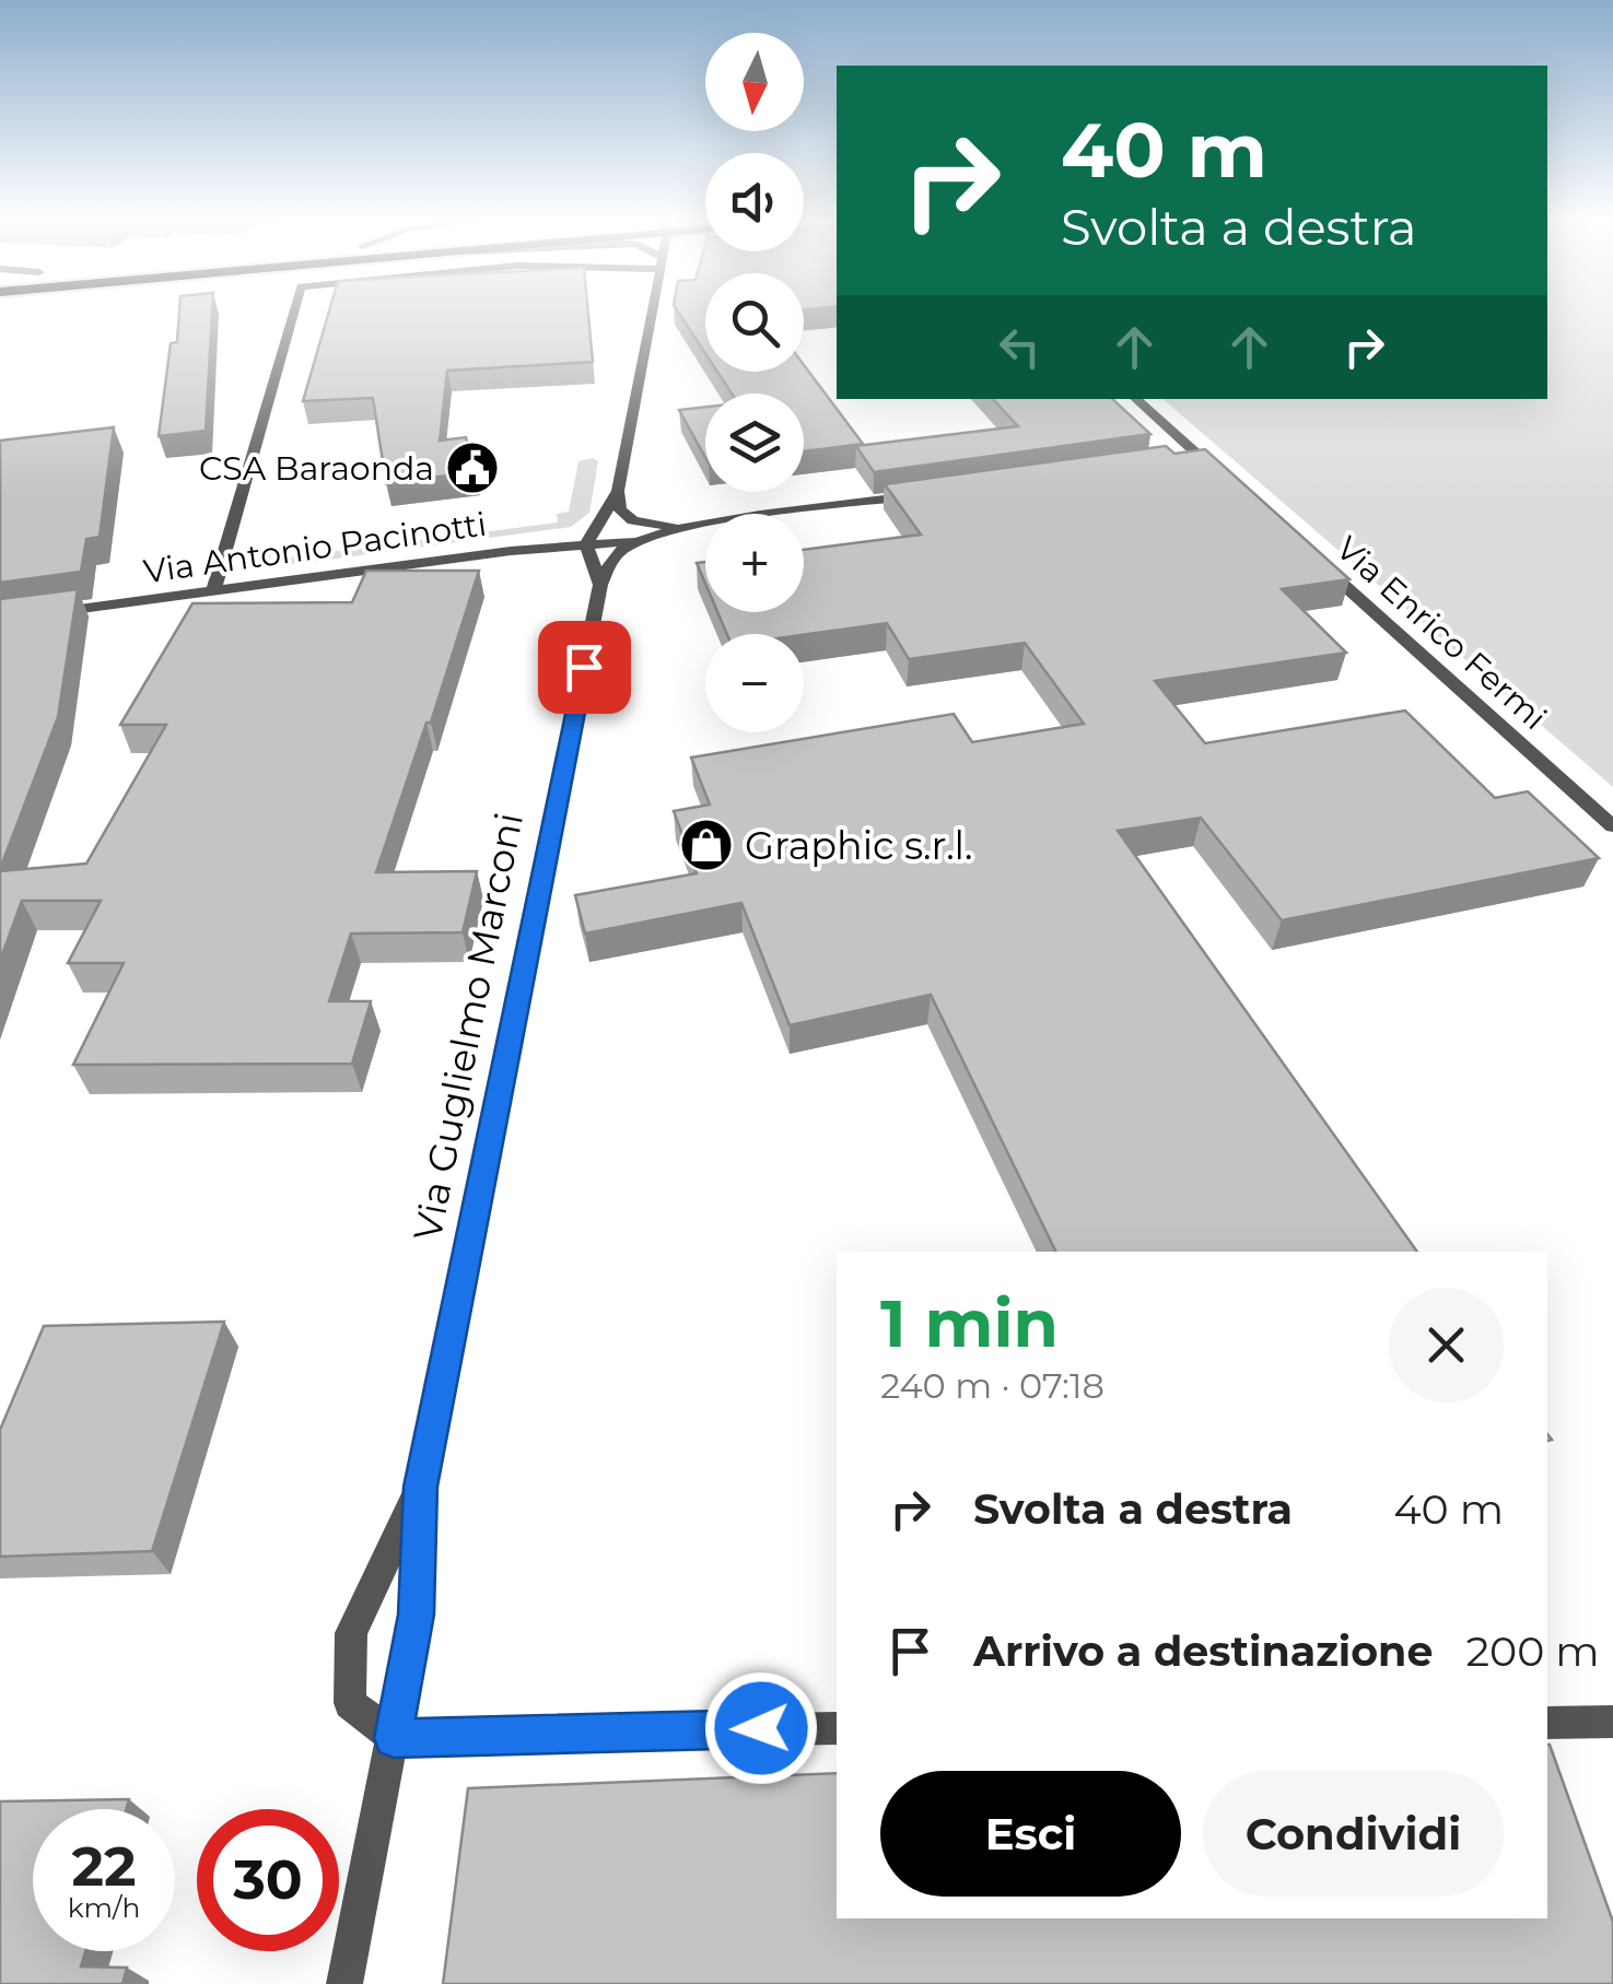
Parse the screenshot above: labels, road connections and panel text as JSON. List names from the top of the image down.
{
  "streets": {
    "street": ["Via Antonio Pacinotti", "Via Enrico Fermi", "Via Guglielmo Marconi"]
  },
  "crossings": [
    ["Via Antonio Pacinotti", "Via Guglielmo Marconi"]
  ],
  "places": {
    "public building": ["CSA Baraonda"],
    "shop": ["Graphic s.r.l."]
  },
  "north": "bottom",
  "page": {
    "map_buttons": ["+", "−"],
    "turn": ["40 m", "Svolta a destra"],
    "heading": ["1 min", "240 m · 07:18"],
    "list": [
      {
        "name": "Svolta a destra",
        "value": "40 m"
      },
      {
        "name": "Arrivo a destinazione",
        "value": "200 m"
      }
    ],
    "buttons": ["Esci", "Condividi"],
    "speed": "22 km/h",
    "limit": "30"
  }
}
